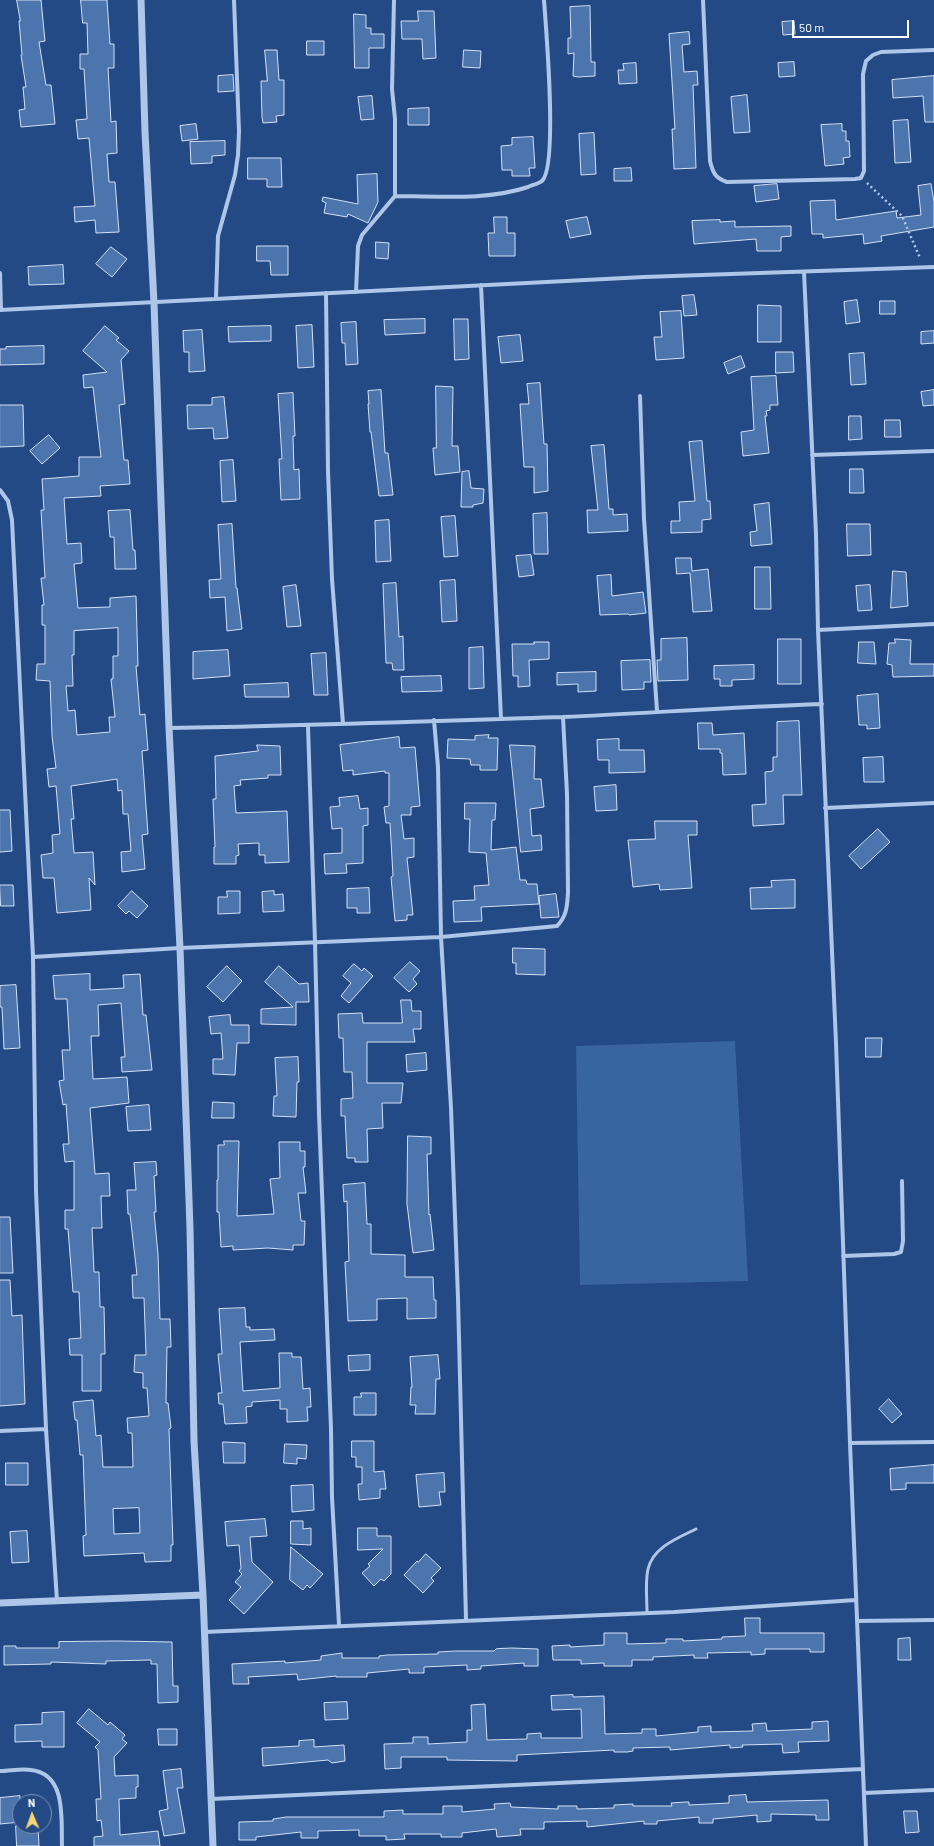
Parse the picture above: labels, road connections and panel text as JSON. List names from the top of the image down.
{
  "scale_bar": "50 m",
  "north": "top"
}
